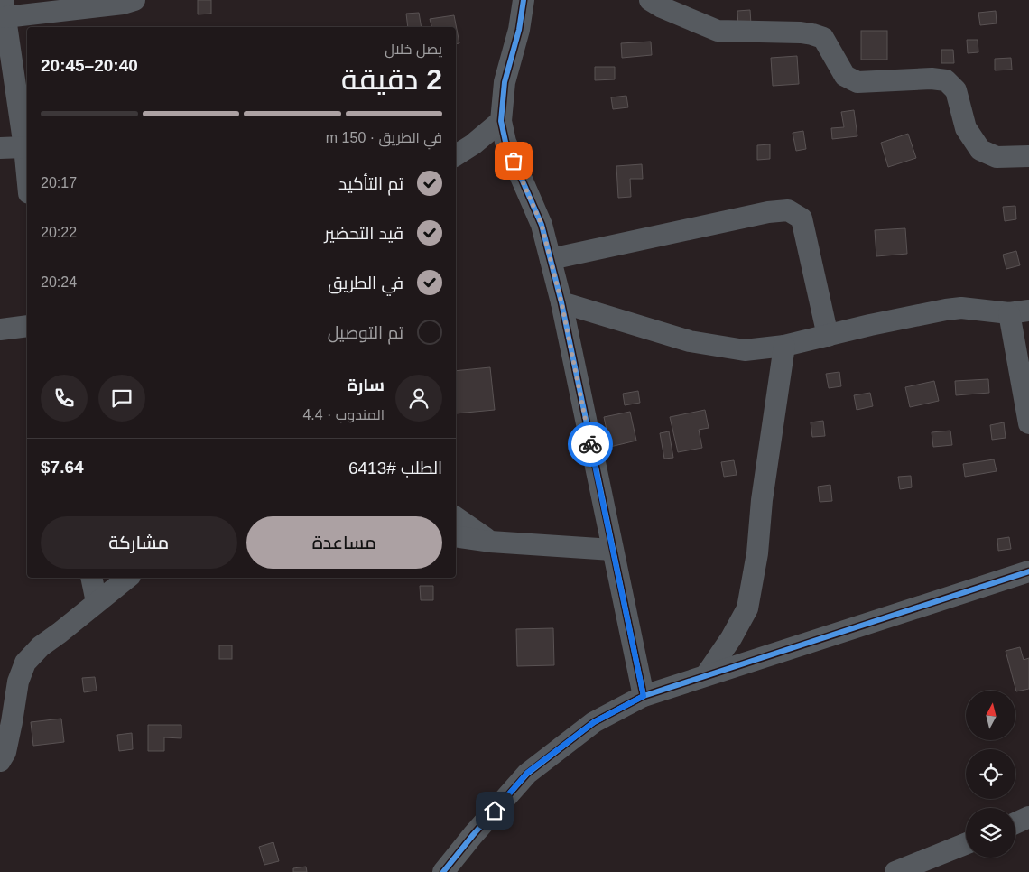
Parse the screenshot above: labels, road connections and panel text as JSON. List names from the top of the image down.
{
  "north": "top",
  "page": {
    "heading": ["2 دقيقة", "يصل خلال", "20:40–20:45"],
    "panel": [
      "سارة",
      "المندوب · 4.4",
      "الطلب #6413",
      "$7.64"
    ],
    "bar": "في الطريق · 150 m",
    "list": [
      ["تم التأكيد", "20:17"],
      ["قيد التحضير", "20:22"],
      ["في الطريق", "20:24"],
      "تم التوصيل"
    ],
    "buttons": ["مساعدة", "مشاركة"]
  }
}
